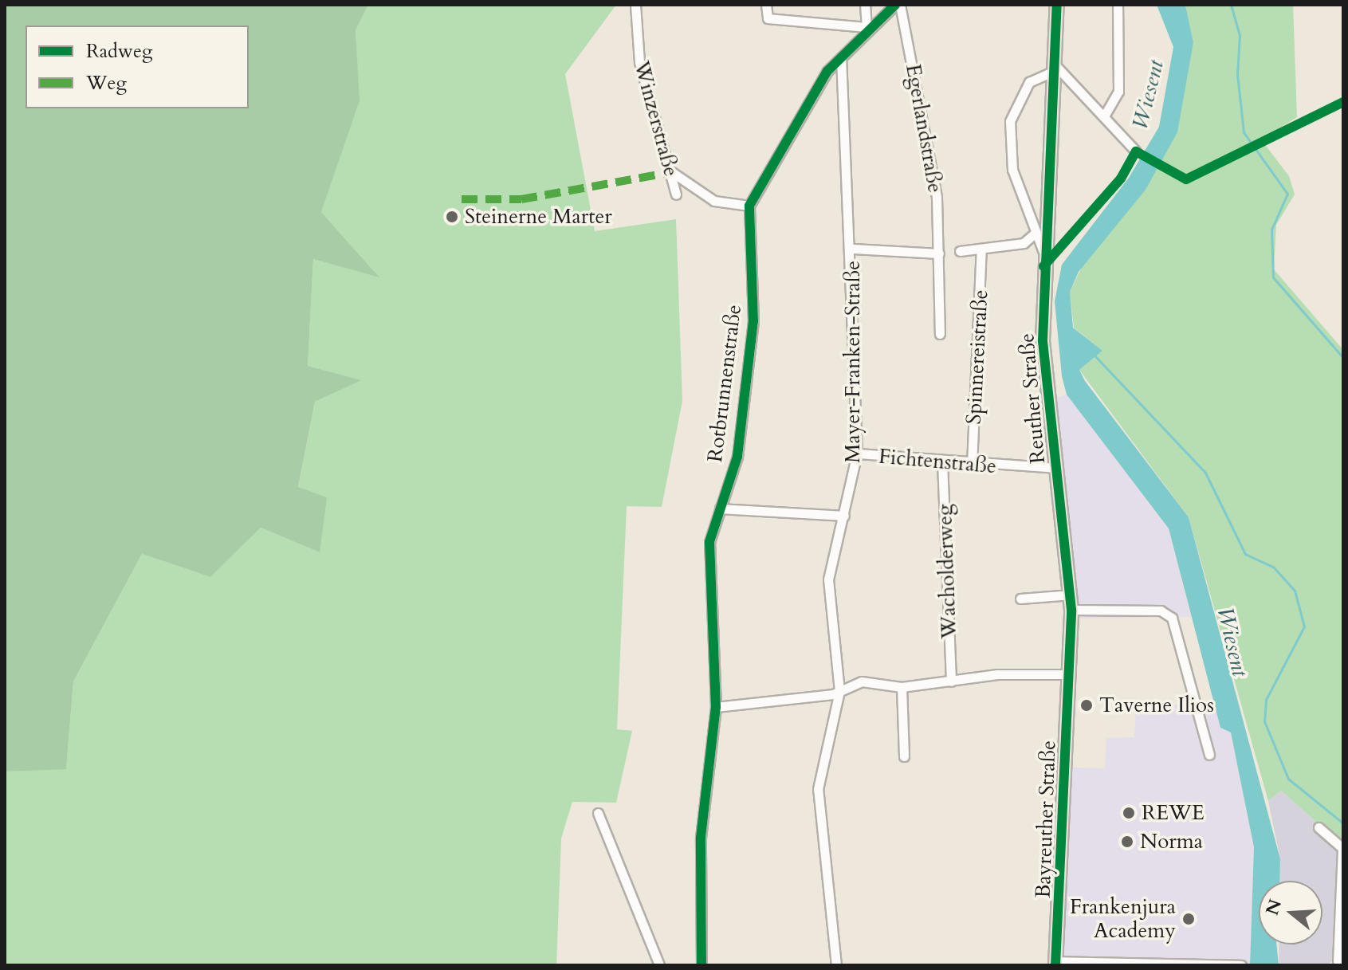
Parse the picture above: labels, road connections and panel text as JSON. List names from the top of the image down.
{
  "streets": {
    "main road": ["Reuther Straße", "Bayreuther Straße"],
    "street": [
      "Winzerstraße",
      "Egerlandstraße",
      "Spinnereistraße",
      "Mayer-Franken-Straße",
      "Rotbrunnenstraße",
      "Fichtenstraße",
      "Wacholderweg"
    ]
  },
  "crossings": [
    ["Spinnereistraße", "Fichtenstraße"],
    ["Mayer-Franken-Straße", "Fichtenstraße"],
    ["Reuther Straße", "Fichtenstraße"],
    ["Reuther Straße", "Bayreuther Straße"],
    ["Fichtenstraße", "Wacholderweg"]
  ],
  "water": ["Wiesent"],
  "places": [
    "Steinerne Marter",
    "Taverne Ilios",
    "REWE",
    "Norma",
    "Frankenjura Academy"
  ],
  "legend": ["Radweg", "Weg"],
  "north": "left"
}
